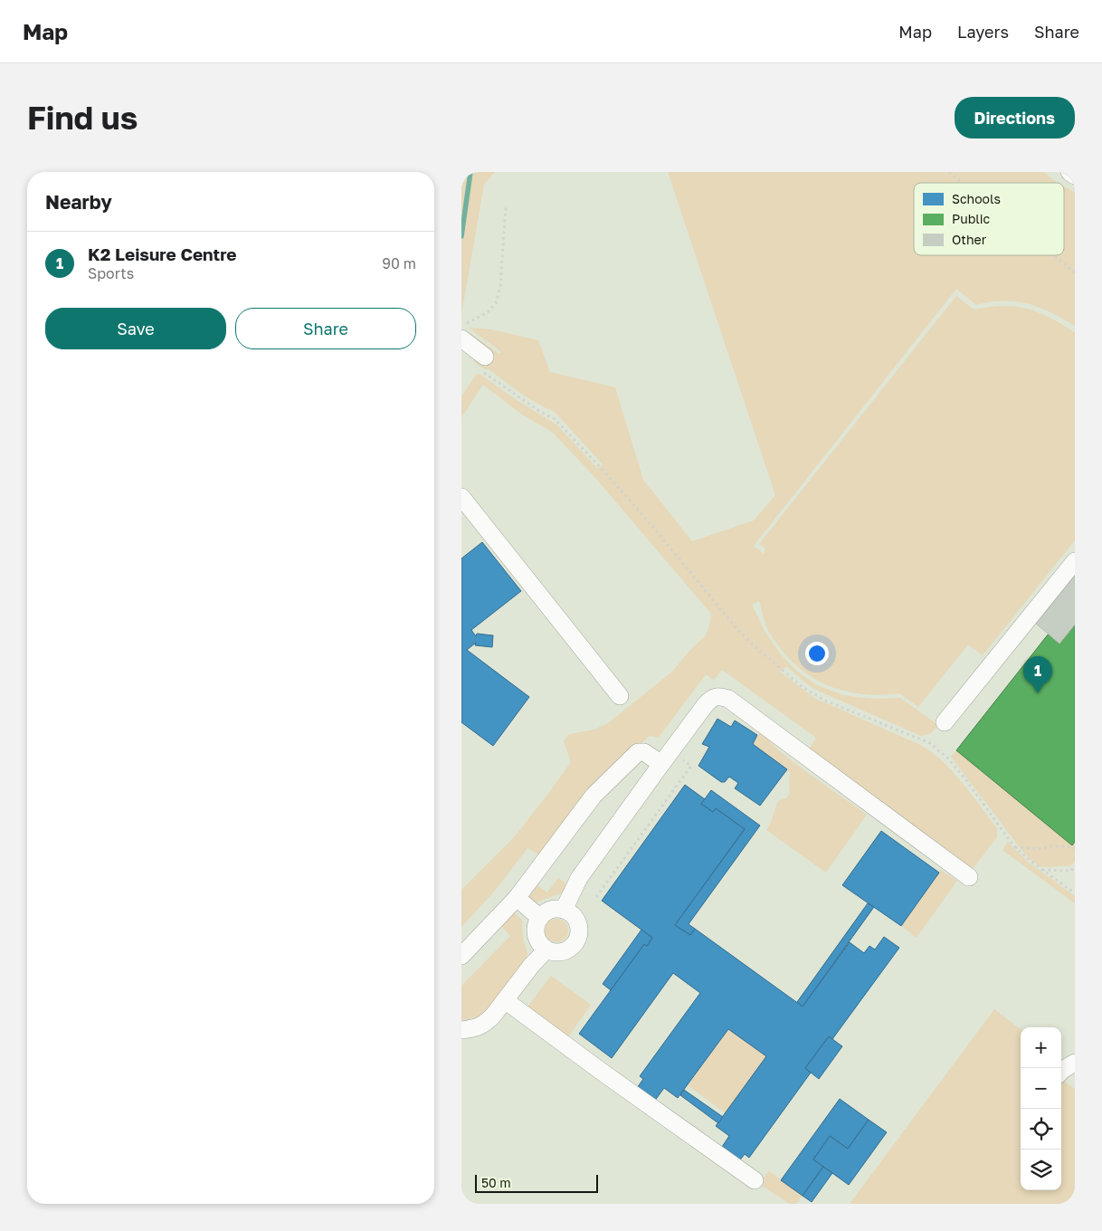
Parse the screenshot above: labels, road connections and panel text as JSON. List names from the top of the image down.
{
  "legend": ["Schools", "Public", "Other"],
  "scale_bar": "50 m",
  "page": {
    "header": "Map",
    "nav": ["Map", "Layers", "Share"],
    "buttons": [
      "Directions",
      ["Save", "Share"]
    ],
    "title": "Find us",
    "heading": "Nearby",
    "list": [
      {
        "mark": "1",
        "name": "K2 Leisure Centre",
        "note": "Sports",
        "value": "90 m"
      }
    ],
    "pins": "1",
    "map_buttons": ["+", "−"],
    "scale": "50 m"
  }
}
